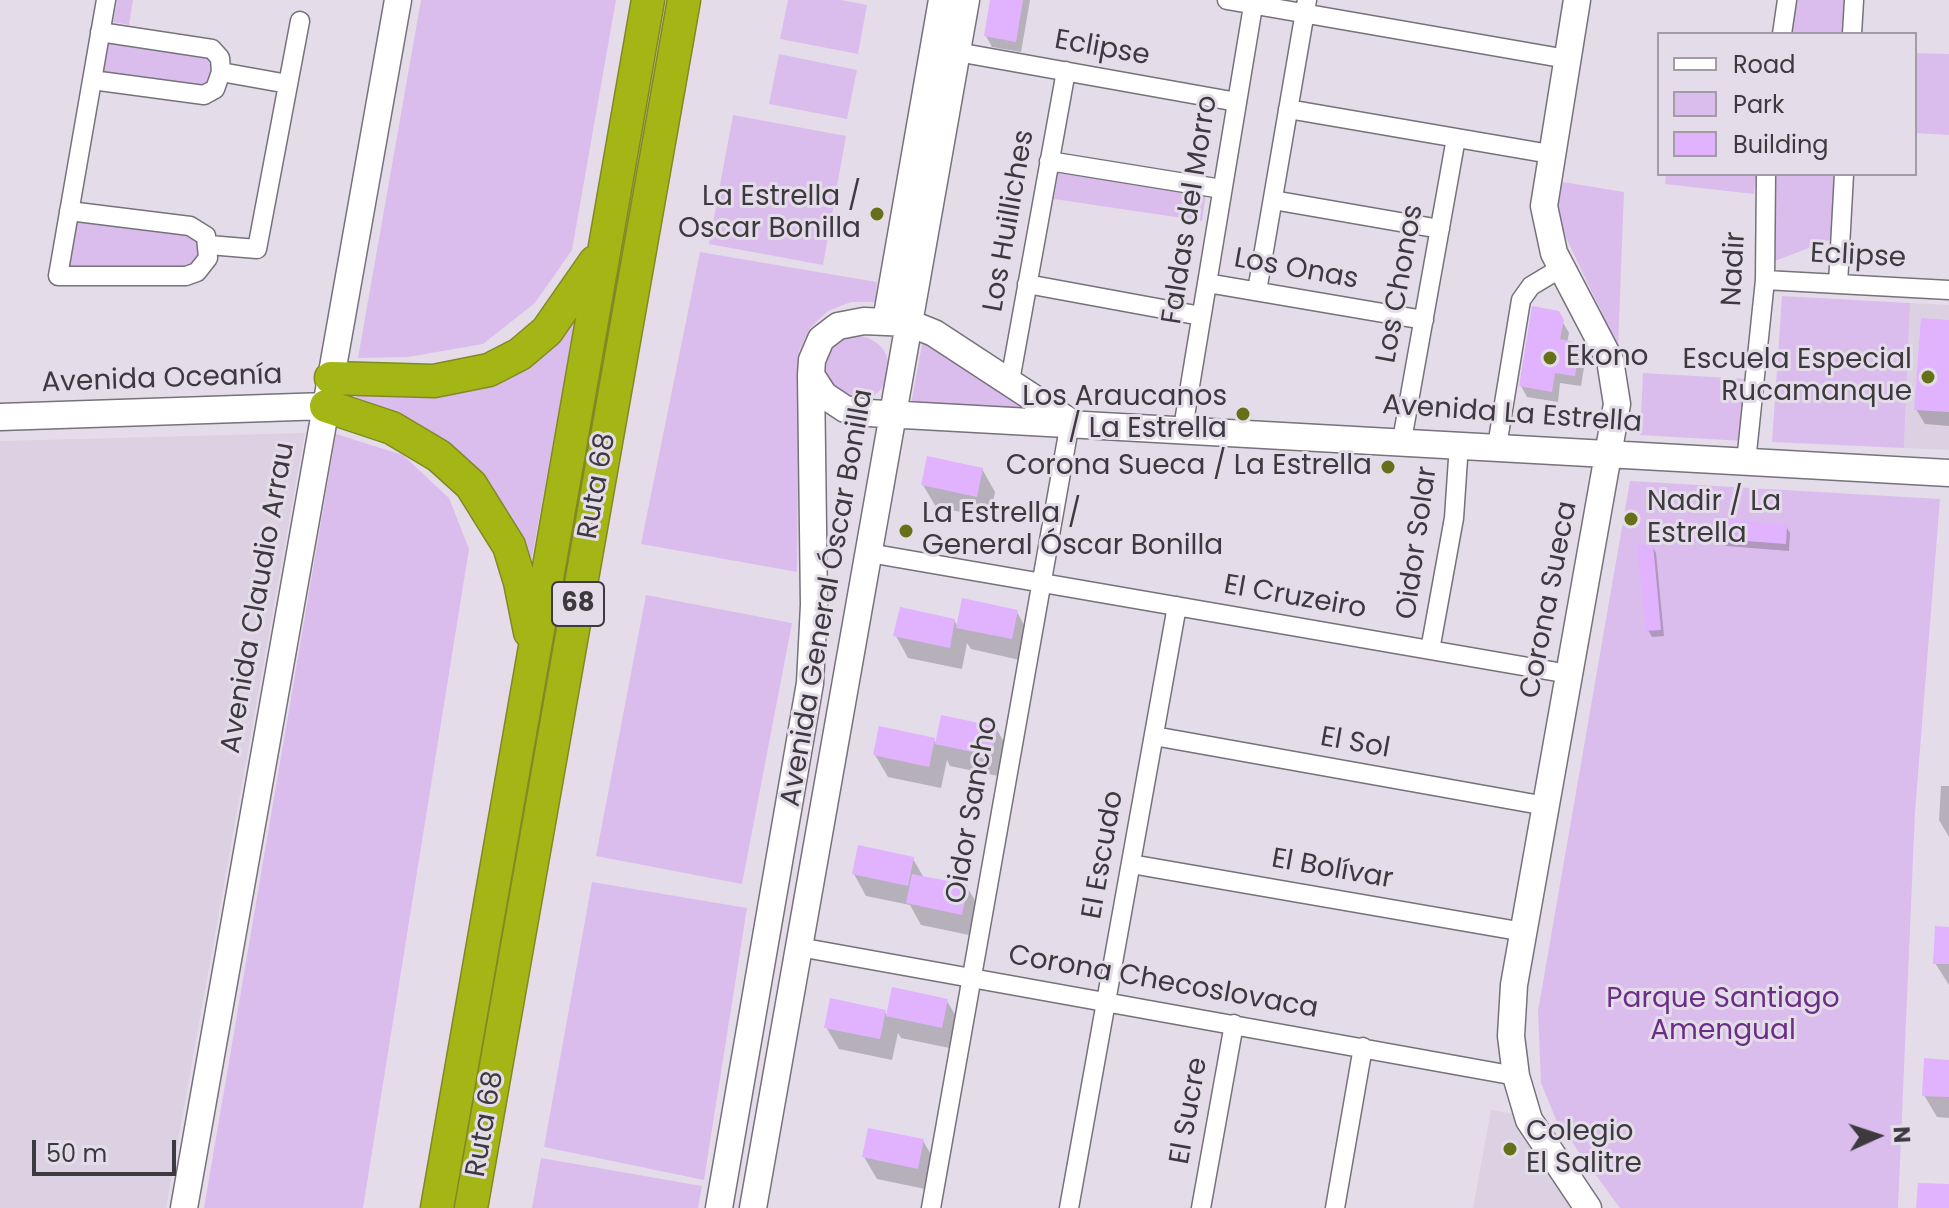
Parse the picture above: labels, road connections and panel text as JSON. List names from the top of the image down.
{
  "streets": {
    "highway": ["Ruta 68", "68"],
    "main road": [
      "Avenida Oceanía",
      "Avenida La Estrella",
      "Avenida Claudio Arrau",
      "Avenida General Óscar Bonilla",
      "Corona Sueca"
    ],
    "street": [
      "Eclipse",
      "Faldas del Morro",
      "Los Huilliches",
      "Nadir",
      "Los Onas",
      "Los Chonos",
      "Oidor Solar",
      "El Cruzeiro",
      "El Sol",
      "Oidor Sancho",
      "El Escudo",
      "El Bolívar",
      "Corona Checoslovaca",
      "El Sucre"
    ]
  },
  "crossings": [
    ["Eclipse", "Faldas del Morro"],
    ["Eclipse", "Los Huilliches"],
    ["Eclipse", "Nadir"],
    ["Eclipse", "Avenida General Óscar Bonilla"],
    ["Faldas del Morro", "Los Onas"],
    ["Faldas del Morro", "Avenida La Estrella"],
    ["Nadir", "Avenida La Estrella"],
    ["Los Onas", "Los Chonos"],
    ["Los Chonos", "Avenida La Estrella"],
    ["Avenida Oceanía", "Avenida Claudio Arrau"],
    ["Avenida La Estrella", "Oidor Solar"],
    ["Avenida La Estrella", "Avenida General Óscar Bonilla"],
    ["Avenida La Estrella", "Corona Sueca"],
    ["Avenida La Estrella", "Oidor Sancho"],
    ["Oidor Solar", "El Cruzeiro"],
    ["Avenida General Óscar Bonilla", "El Cruzeiro"],
    ["Avenida General Óscar Bonilla", "Corona Checoslovaca"],
    ["El Cruzeiro", "Corona Sueca"],
    ["El Cruzeiro", "Oidor Sancho"],
    ["El Cruzeiro", "El Escudo"],
    ["Corona Sueca", "El Sol"],
    ["Corona Sueca", "El Bolívar"],
    ["Corona Sueca", "Corona Checoslovaca"],
    ["El Sol", "El Escudo"],
    ["Oidor Sancho", "Corona Checoslovaca"],
    ["El Escudo", "El Bolívar"],
    ["El Escudo", "Corona Checoslovaca"],
    ["Corona Checoslovaca", "El Sucre"]
  ],
  "parks": ["Parque Santiago Amengual"],
  "places": [
    "La Estrella / Oscar Bonilla",
    "Ekono",
    "Escuela Especial Rucamanque",
    "Los Araucanos / La Estrella",
    "Corona Sueca / La Estrella",
    "Nadir / La Estrella",
    "La Estrella / General Óscar Bonilla",
    "Colegio El Salitre"
  ],
  "legend": ["Road", "Park", "Building"],
  "scale_bar": "50 m",
  "north": "right"
}
